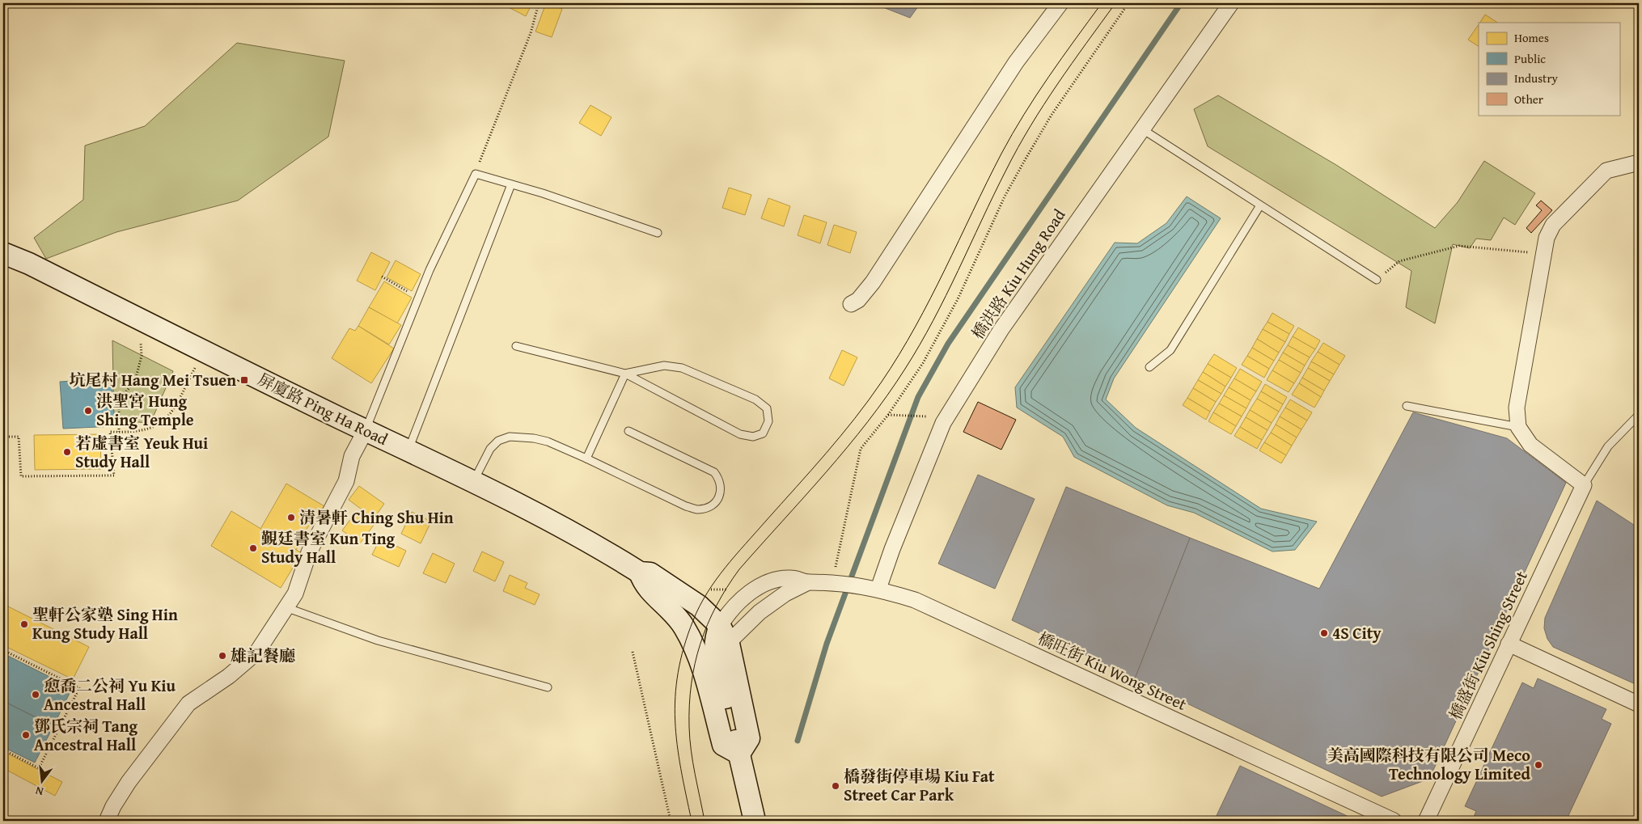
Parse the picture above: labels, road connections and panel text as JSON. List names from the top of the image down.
{
  "streets": {
    "street": [
      "橋洪路 Kiu Hung Road",
      "屏廈路 Ping Ha Road",
      "橋盛街 Kiu Shing Street",
      "橋旺街 Kiu Wong Street"
    ]
  },
  "crossings": [
    ["橋洪路 Kiu Hung Road", "橋旺街 Kiu Wong Street"],
    ["屏廈路 Ping Ha Road", "橋旺街 Kiu Wong Street"]
  ],
  "places": {
    "transit": ["坑尾村 Hang Mei Tsuen"],
    "other": [
      "洪聖宮 Hung Shing Temple",
      "若虛書室 Yeuk Hui Study Hall",
      "清暑軒 Ching Shu Hin",
      "覲廷書室 Kun Ting Study Hall",
      "聖軒公家塾 Sing Hin Kung Study Hall",
      "4S City",
      "雄記餐廳",
      "愈喬二公祠 Yu Kiu Ancestral Hall",
      "鄧氏宗祠 Tang Ancestral Hall",
      "美高國際科技有限公司 Meco Technology Limited",
      "橋發街停車場 Kiu Fat Street Car Park"
    ]
  },
  "legend": [
    "Homes",
    "Public",
    "Industry",
    "Other"
  ],
  "north": "bottom"
}
